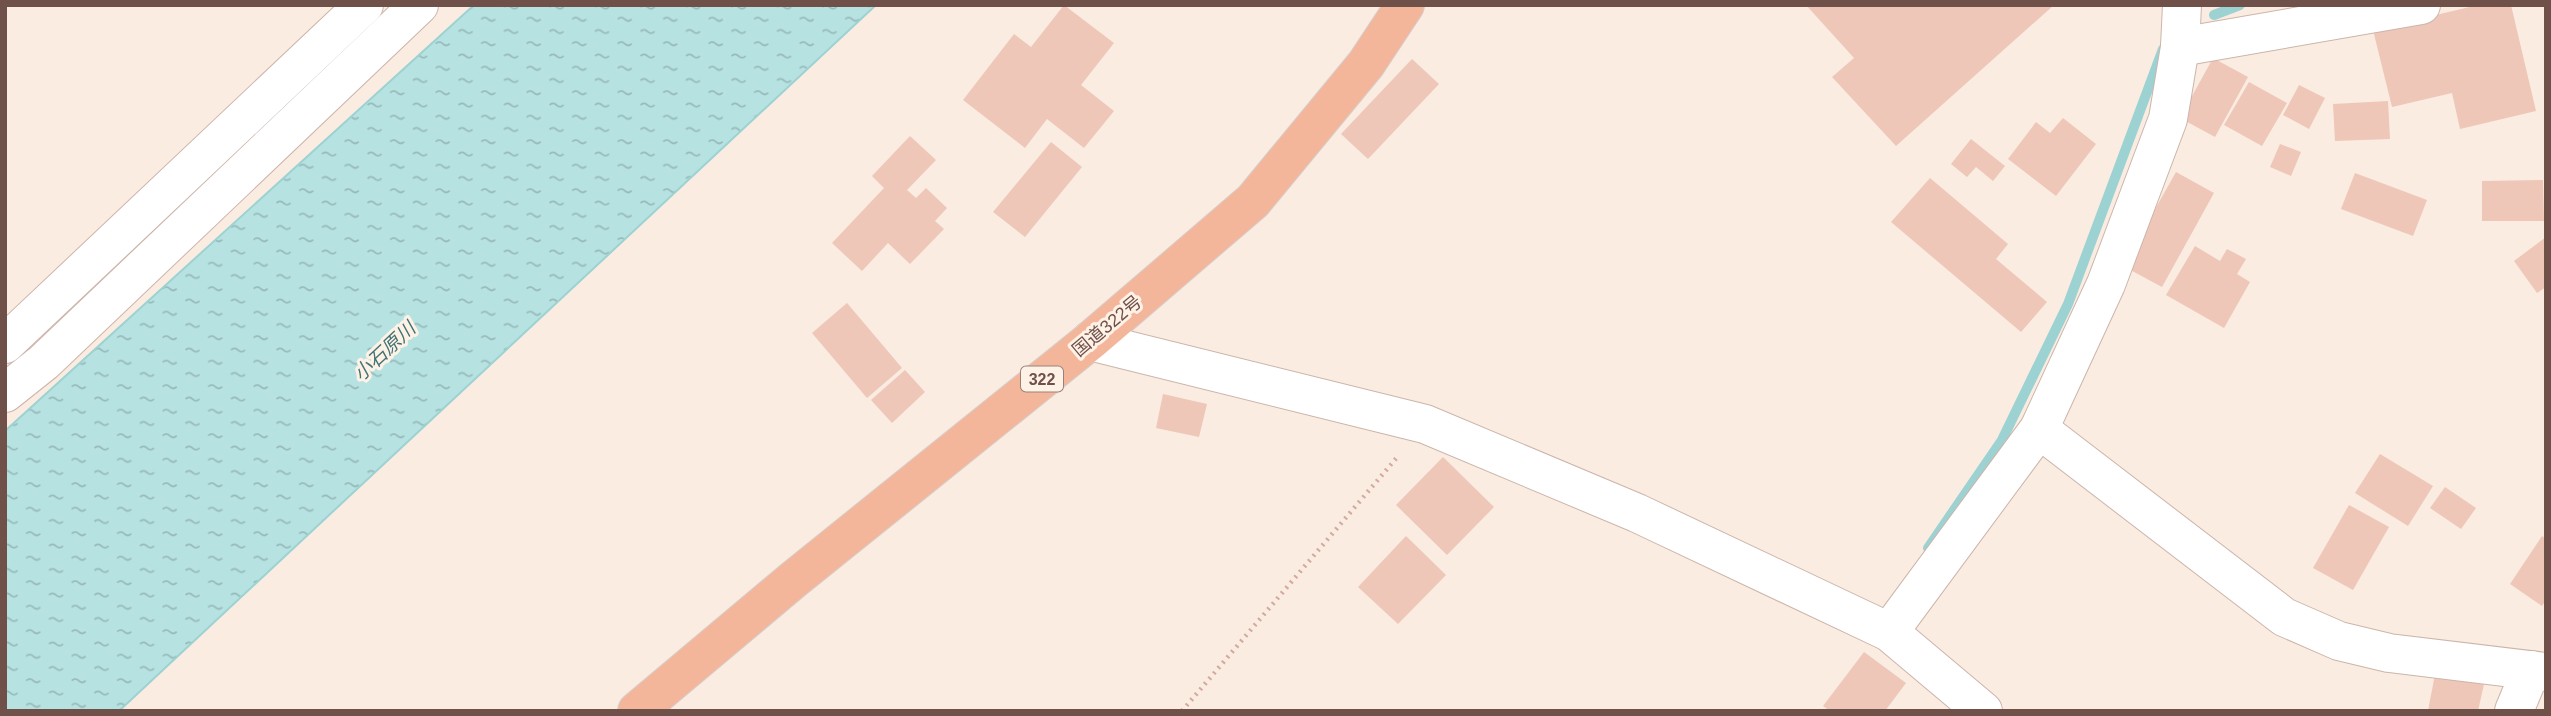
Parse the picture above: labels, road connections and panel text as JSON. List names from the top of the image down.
{
  "streets": {
    "highway": ["国道322号", "322"]
  },
  "water": ["小石原川"]
}
